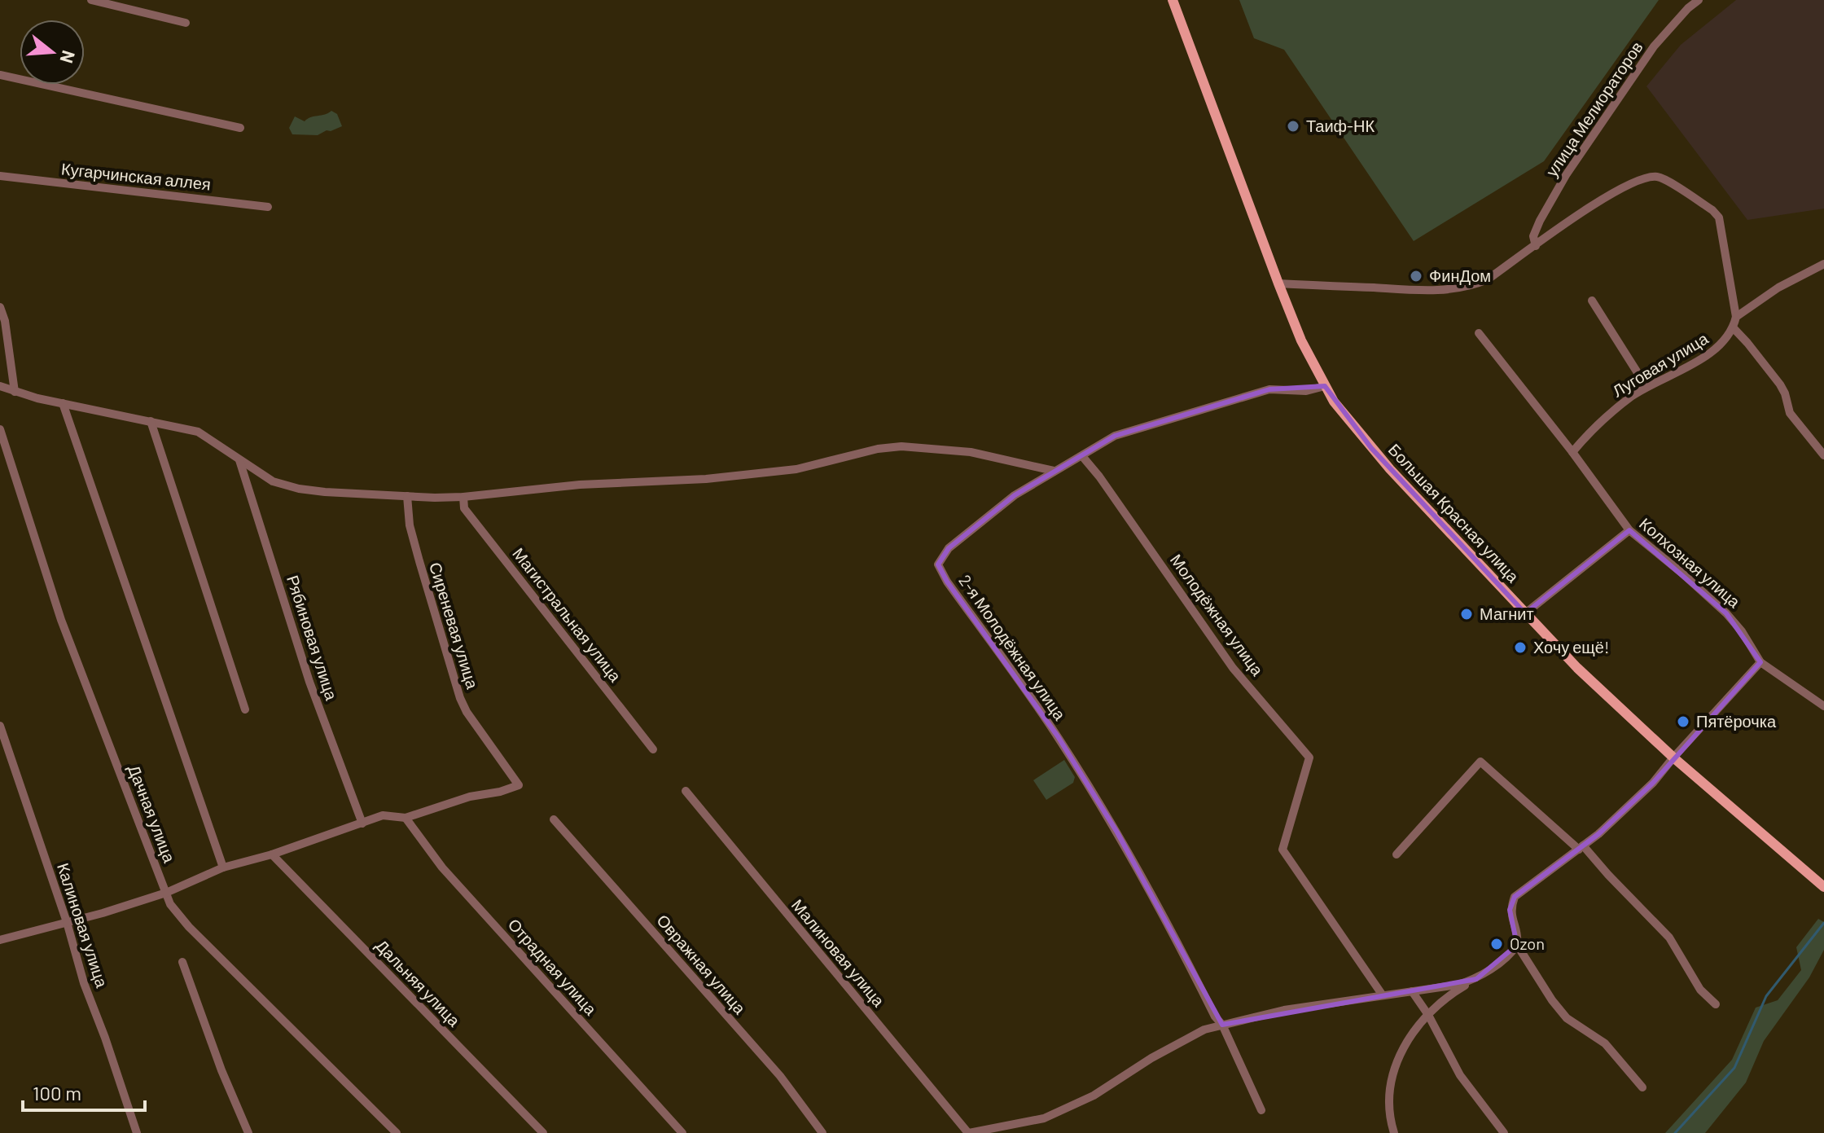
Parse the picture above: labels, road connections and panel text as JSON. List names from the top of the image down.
{
  "streets": {
    "main road": ["Большая Красная улица"],
    "street": [
      "улица Мелиораторов",
      "Кугарчинская аллея",
      "Луговая улица",
      "Колхозная улица",
      "Магистральная улица",
      "Молодёжная улица",
      "Сиреневая улица",
      "Рябиновая улица",
      "2-я Молодёжная улица",
      "Дачная улица",
      "Калиновая улица",
      "Малиновая улица",
      "Овражная улица",
      "Отрадная улица",
      "Дальняя улица"
    ]
  },
  "crossings": [
    ["улица Мелиораторов", "Луговая улица"],
    ["Луговая улица", "Колхозная улица"],
    ["Большая Красная улица", "2-я Молодёжная улица"],
    ["Молодёжная улица", "2-я Молодёжная улица"],
    ["Сиреневая улица", "Отрадная улица"]
  ],
  "places": [
    "Таиф-НК",
    "ФинДом",
    "Магнит",
    "Хочу ещё!",
    "Пятёрочка",
    "Ozon"
  ],
  "scale_bar": "100 m",
  "north": "right"
}
